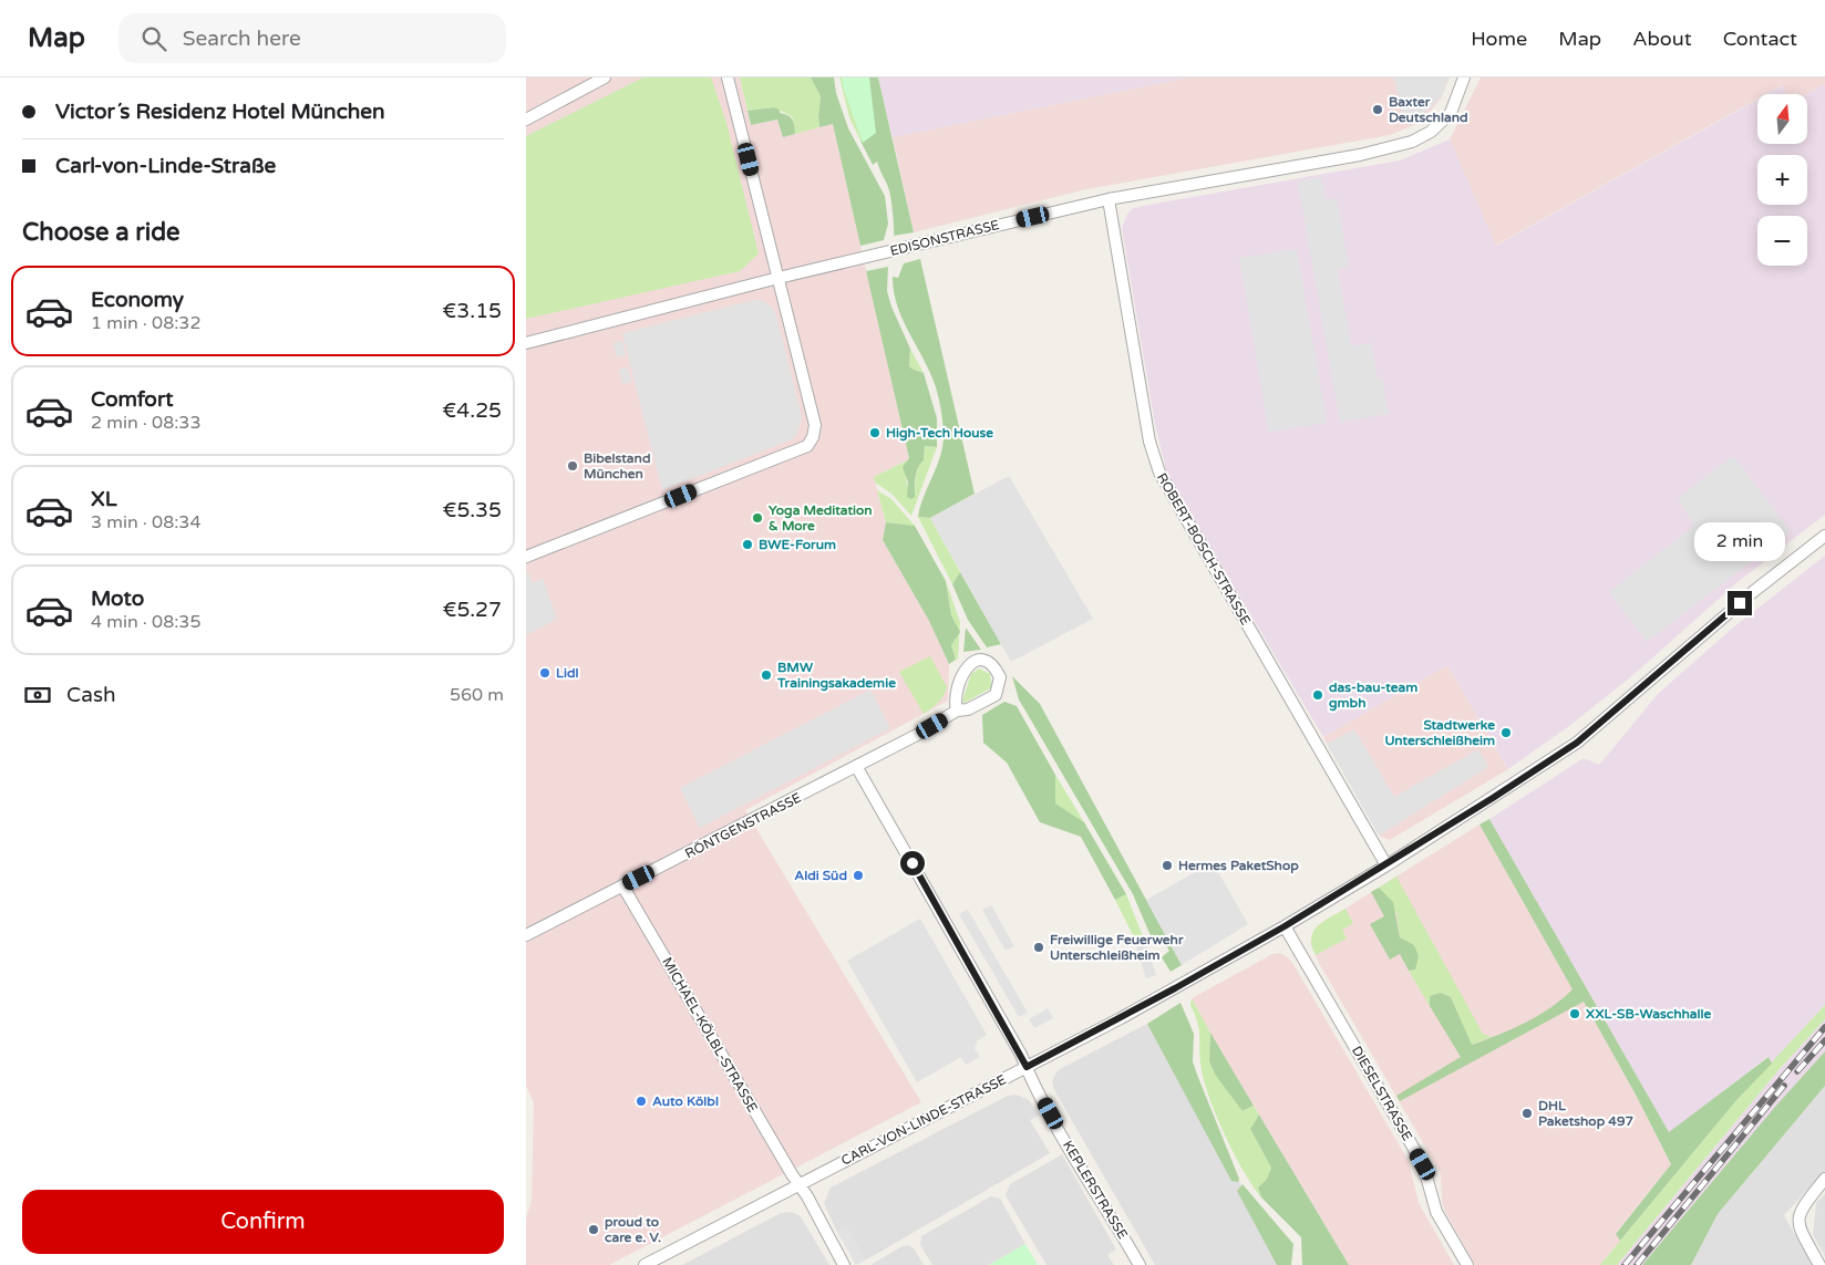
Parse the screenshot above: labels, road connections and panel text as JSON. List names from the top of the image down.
{
  "streets": {
    "street": [
      "EDISONSTRASSE",
      "ROBERT-BOSCH-STRASSE",
      "RÖNTGENSTRASSE",
      "MICHAEL-KÖLBL-STRASSE",
      "DIESELSTRASSE",
      "CARL-VON-LINDE-STRASSE",
      "KEPLERSTRASSE"
    ]
  },
  "crossings": [
    ["EDISONSTRASSE", "ROBERT-BOSCH-STRASSE"],
    ["ROBERT-BOSCH-STRASSE", "CARL-VON-LINDE-STRASSE"],
    ["RÖNTGENSTRASSE", "MICHAEL-KÖLBL-STRASSE"],
    ["RÖNTGENSTRASSE", "KEPLERSTRASSE"],
    ["MICHAEL-KÖLBL-STRASSE", "CARL-VON-LINDE-STRASSE"],
    ["DIESELSTRASSE", "CARL-VON-LINDE-STRASSE"],
    ["CARL-VON-LINDE-STRASSE", "KEPLERSTRASSE"]
  ],
  "places": [
    "Baxter Deutschland",
    "High-Tech House",
    "Bibelstand München",
    "Yoga Meditation & More",
    "BWE-Forum",
    "Lidl",
    "BMW Trainingsakademie",
    "das-bau-team gmbh",
    "Stadtwerke Unterschleißheim",
    "Hermes PaketShop",
    "Aldi Süd",
    "Freiwillige Feuerwehr Unterschleißheim",
    "XXL-SB-Waschhalle",
    "Auto Kölbl",
    "DHL Paketshop 497",
    "proud to care e. V."
  ],
  "north": "top",
  "page": {
    "header": "Map",
    "search": "Search here",
    "nav": [
      "Home",
      "Map",
      "About",
      "Contact"
    ],
    "banner": ["Victor´s Residenz Hotel München", "Carl-von-Linde-Straße"],
    "map_buttons": ["+", "−"],
    "heading": "Choose a ride",
    "list": [
      {
        "name": "Economy",
        "note": "1 min · 08:32",
        "value": "€3.15"
      },
      {
        "name": "Comfort",
        "note": "2 min · 08:33",
        "value": "€4.25"
      },
      {
        "name": "XL",
        "note": "3 min · 08:34",
        "value": "€5.35"
      },
      {
        "name": "Moto",
        "note": "4 min · 08:35",
        "value": "€5.27"
      }
    ],
    "bubble": "2 min",
    "pay": ["Cash", "560 m"],
    "buttons": "Confirm"
  }
}
